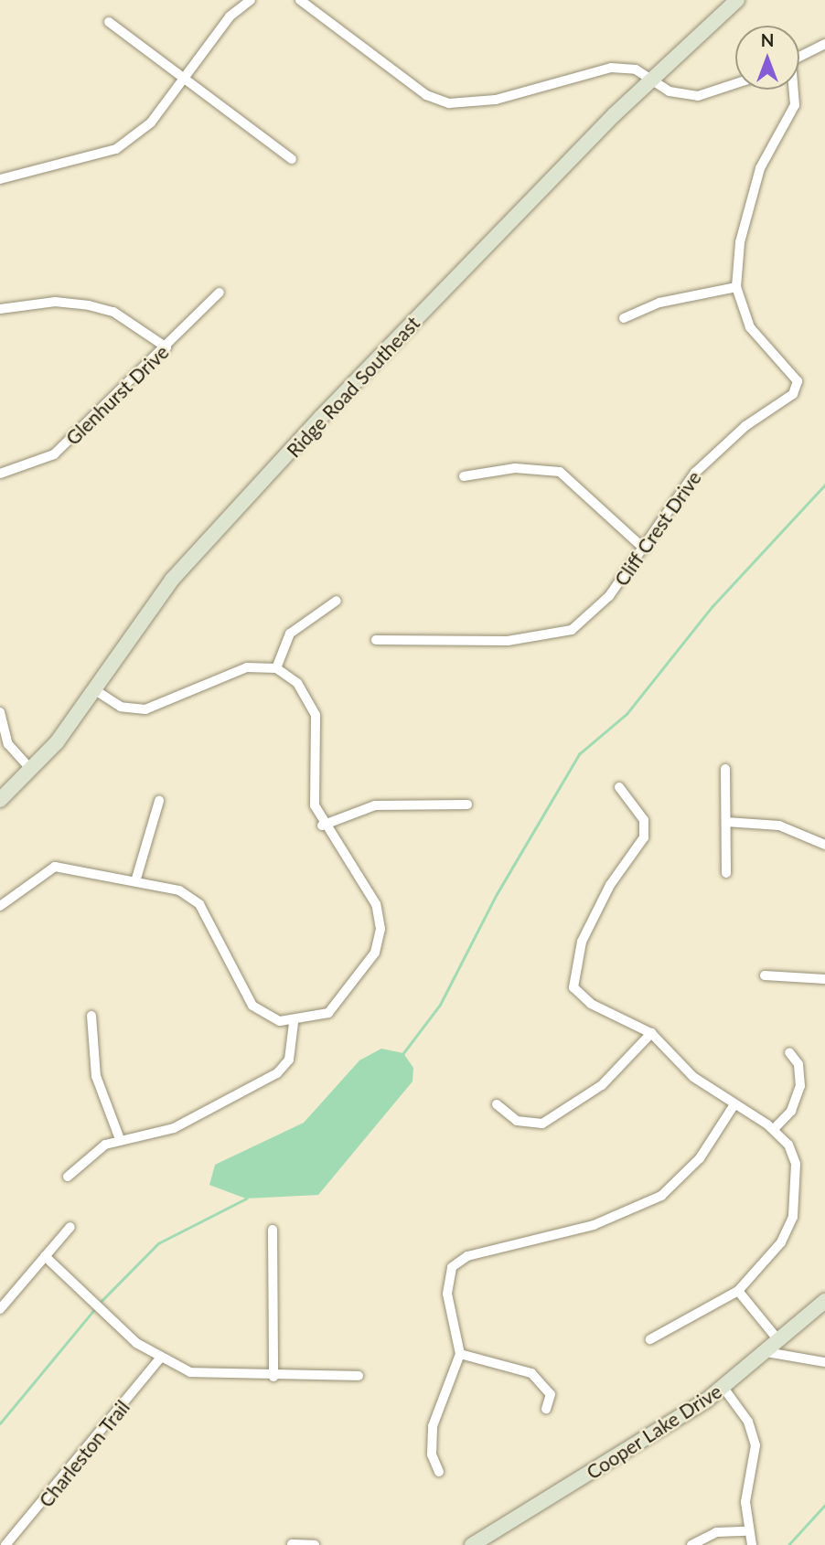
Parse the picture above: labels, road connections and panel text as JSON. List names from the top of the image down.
{
  "streets": {
    "street": [
      "Ridge Road Southeast",
      "Glenhurst Drive",
      "Cliff Crest Drive",
      "Cooper Lake Drive",
      "Charleston Trail"
    ]
  },
  "north": "top"
}
